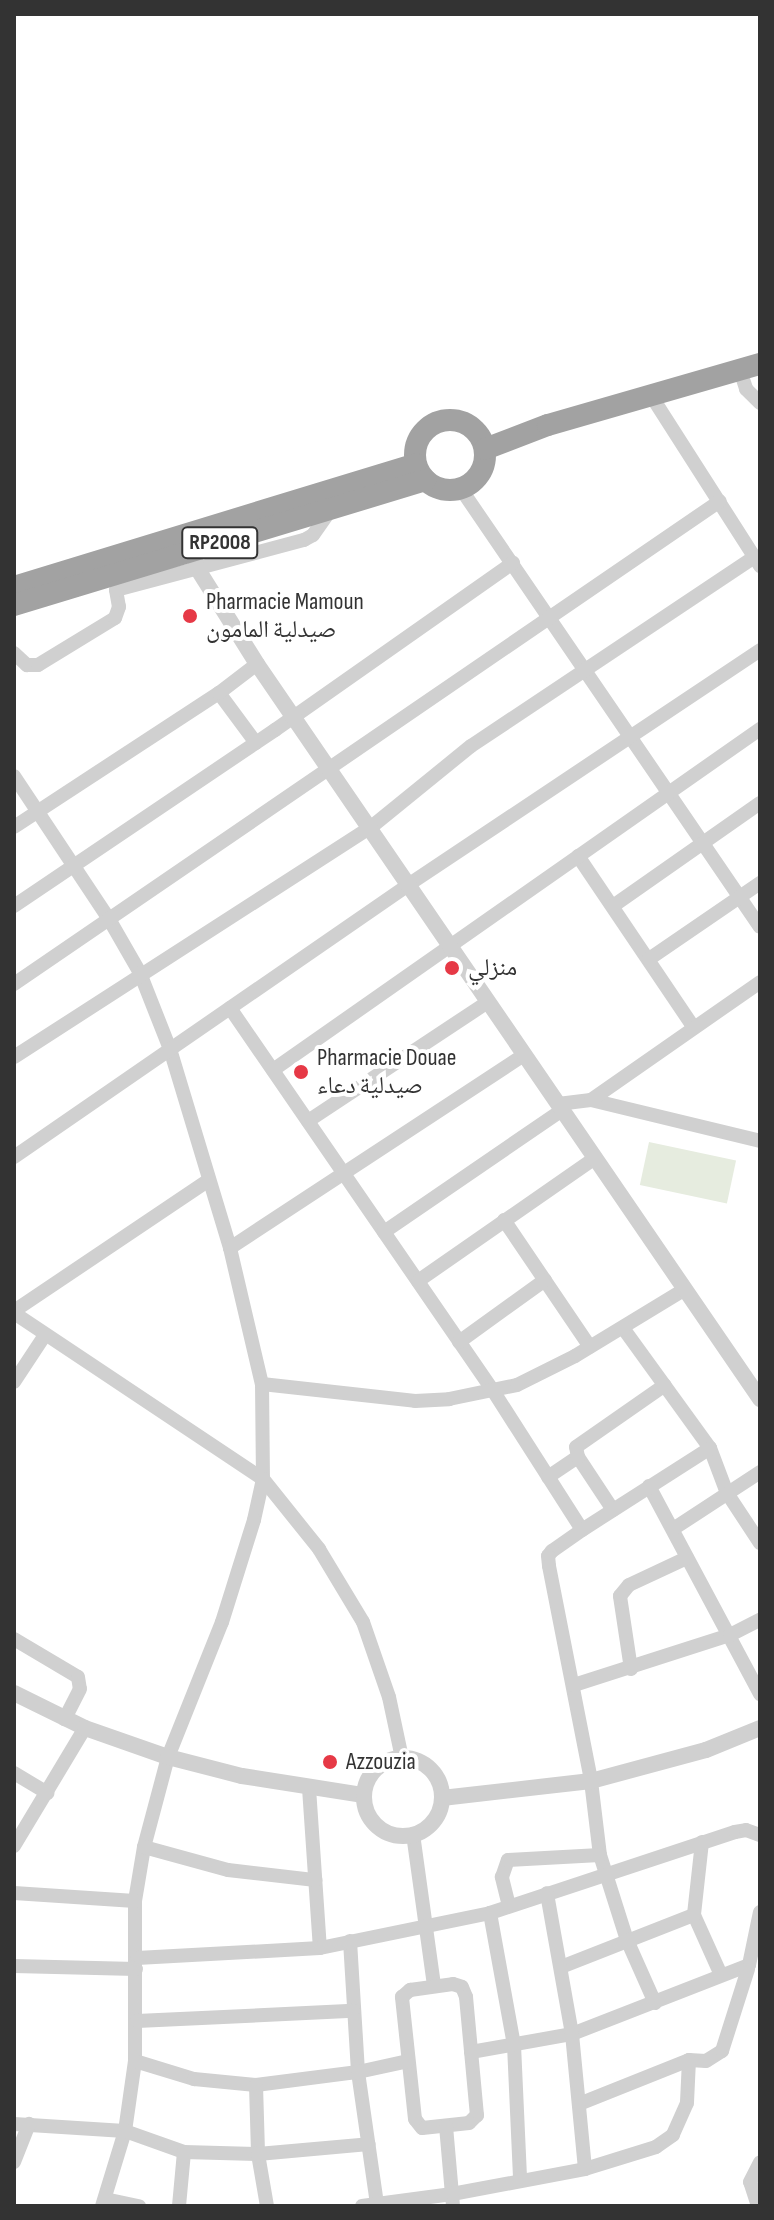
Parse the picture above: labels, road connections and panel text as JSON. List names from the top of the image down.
{
  "streets": {
    "highway": ["RP2008"]
  },
  "places": [
    "Pharmacie Mamoun صيدلية المامون",
    "منزلي",
    "Pharmacie Douae صيدلية دعاء",
    "Azzouzia"
  ]
}
